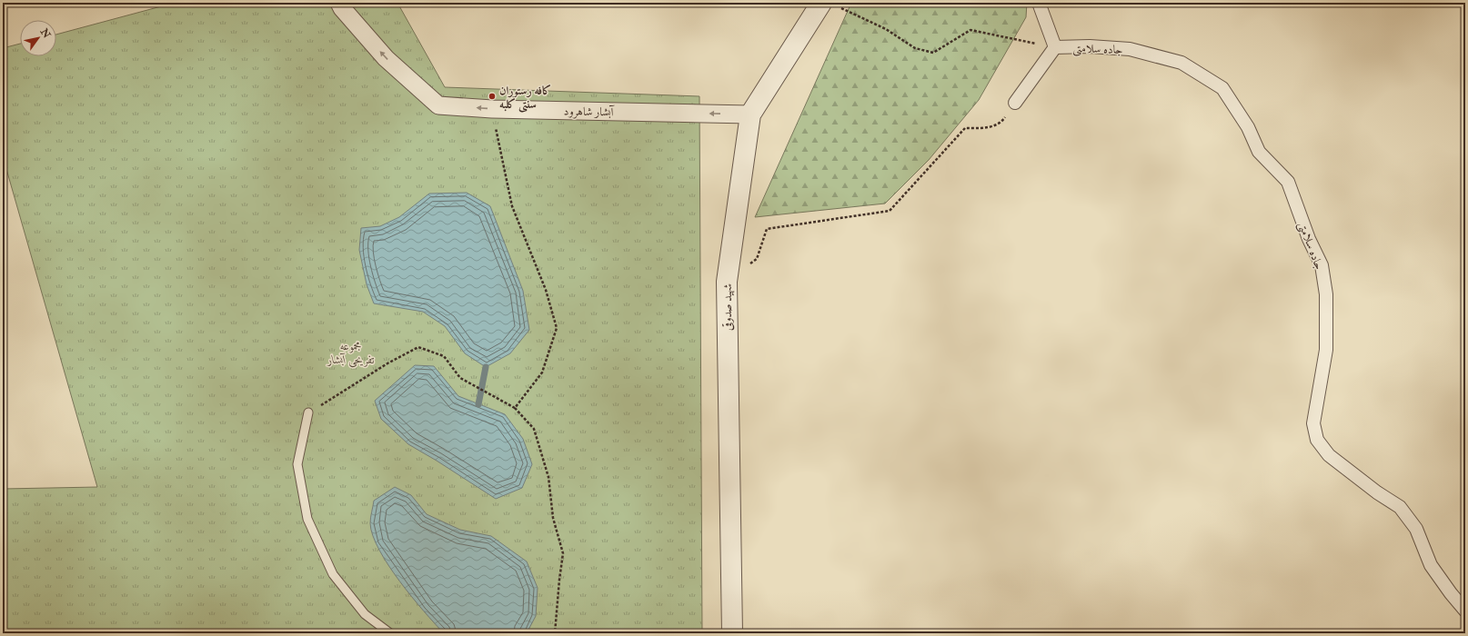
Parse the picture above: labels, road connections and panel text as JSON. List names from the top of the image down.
{
  "streets": {
    "street": ["جاده سلامتی", "آبشار شاهرود", "شهید صدوقی"]
  },
  "crossings": [
    ["آبشار شاهرود", "شهید صدوقی"]
  ],
  "one_way": ["آبشار شاهرود"],
  "parks": ["مجموعه تفریحی آبشار"],
  "places": ["کافه رستوران سنتی کلبه"],
  "north": "top right"
}
